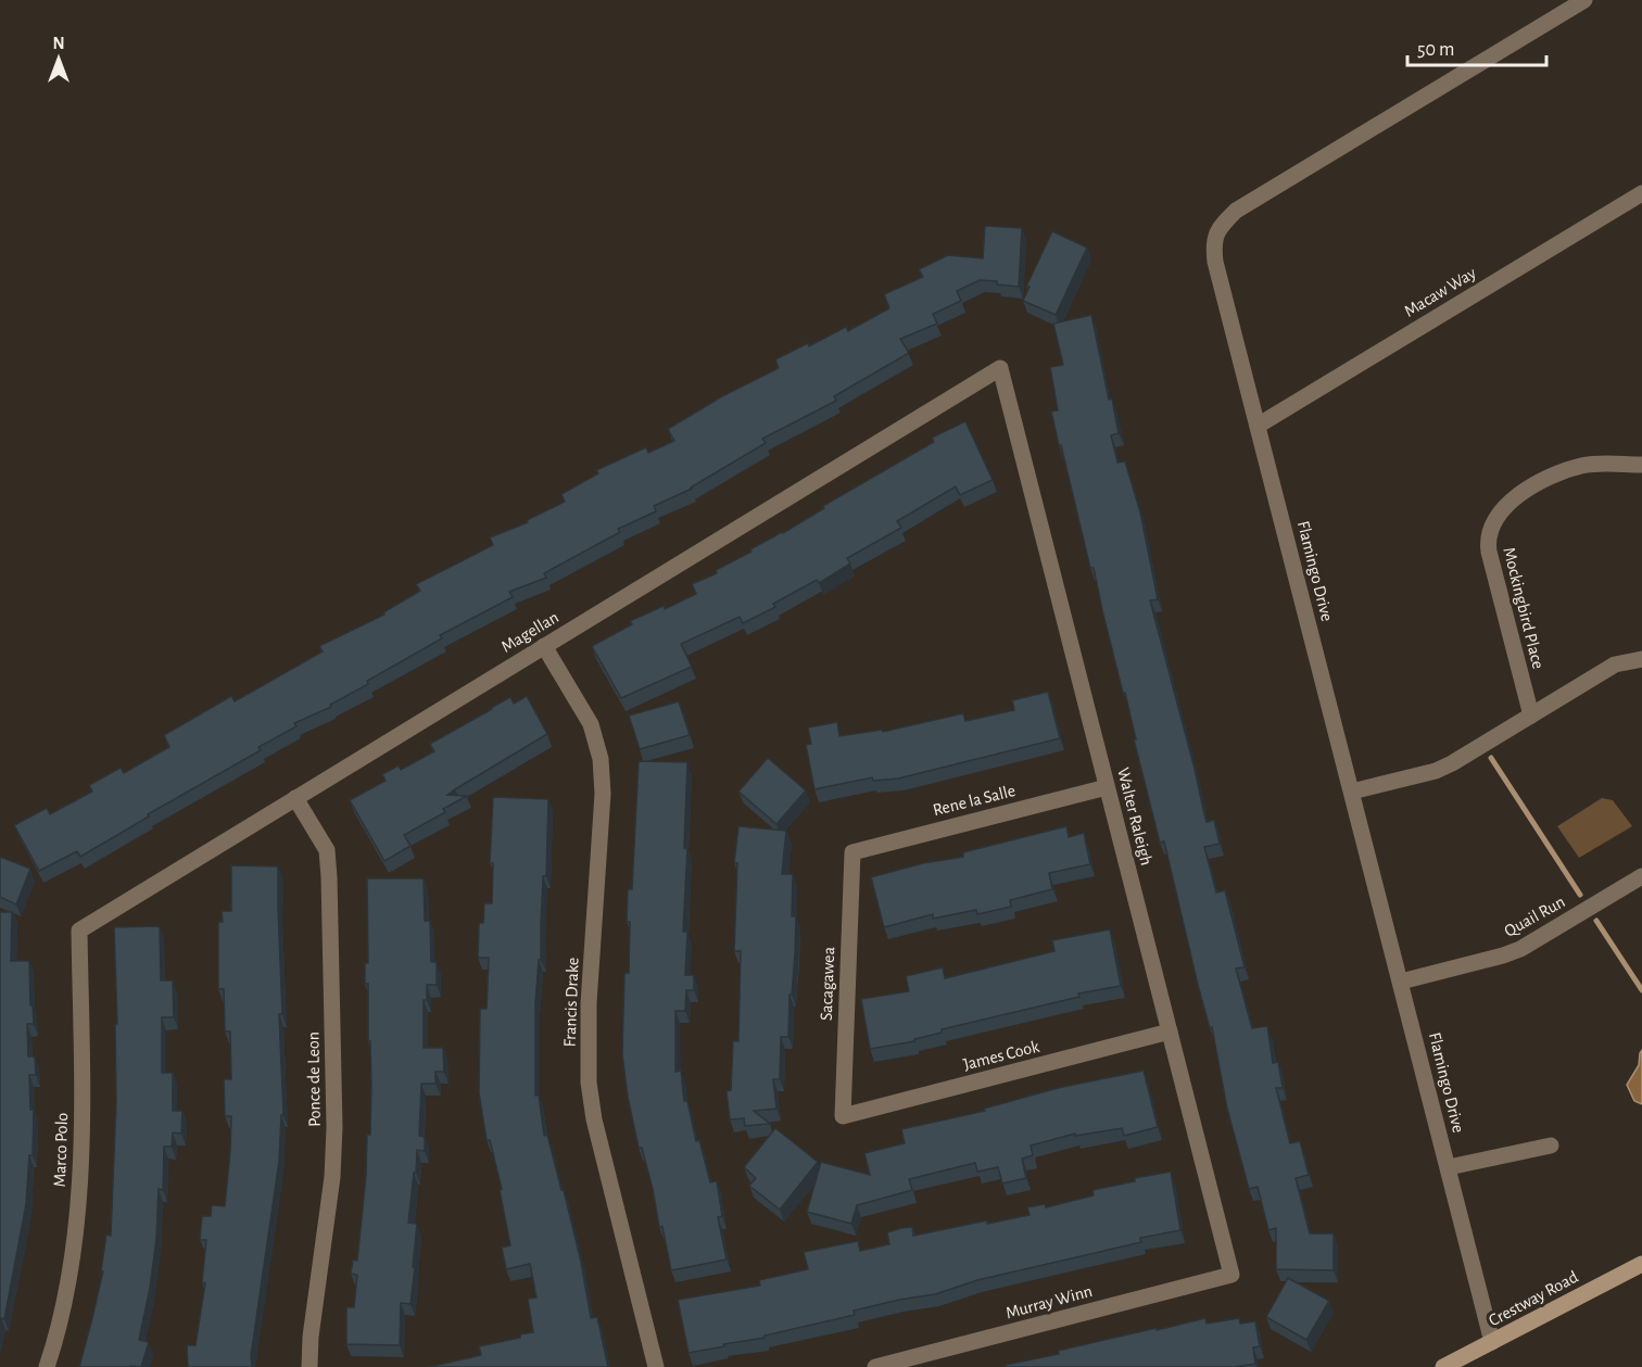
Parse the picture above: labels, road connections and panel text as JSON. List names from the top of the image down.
{
  "streets": {
    "main road": ["Crestway Road"],
    "street": [
      "Macaw Way",
      "Flamingo Drive",
      "Mockingbird Place",
      "Magellan",
      "Rene la Salle",
      "Walter Raleigh",
      "Quail Run",
      "Sacagawea",
      "Francis Drake",
      "James Cook",
      "Ponce de Leon",
      "Marco Polo",
      "Murray Winn"
    ]
  },
  "crossings": [
    ["Macaw Way", "Flamingo Drive"],
    ["Flamingo Drive", "Quail Run"],
    ["Flamingo Drive", "Crestway Road"],
    ["Magellan", "Walter Raleigh"],
    ["Magellan", "Francis Drake"],
    ["Magellan", "Ponce de Leon"],
    ["Magellan", "Marco Polo"],
    ["Rene la Salle", "Walter Raleigh"],
    ["Rene la Salle", "Sacagawea"],
    ["Walter Raleigh", "James Cook"],
    ["Walter Raleigh", "Murray Winn"],
    ["Sacagawea", "James Cook"]
  ],
  "scale_bar": "50 m",
  "north": "top"
}
